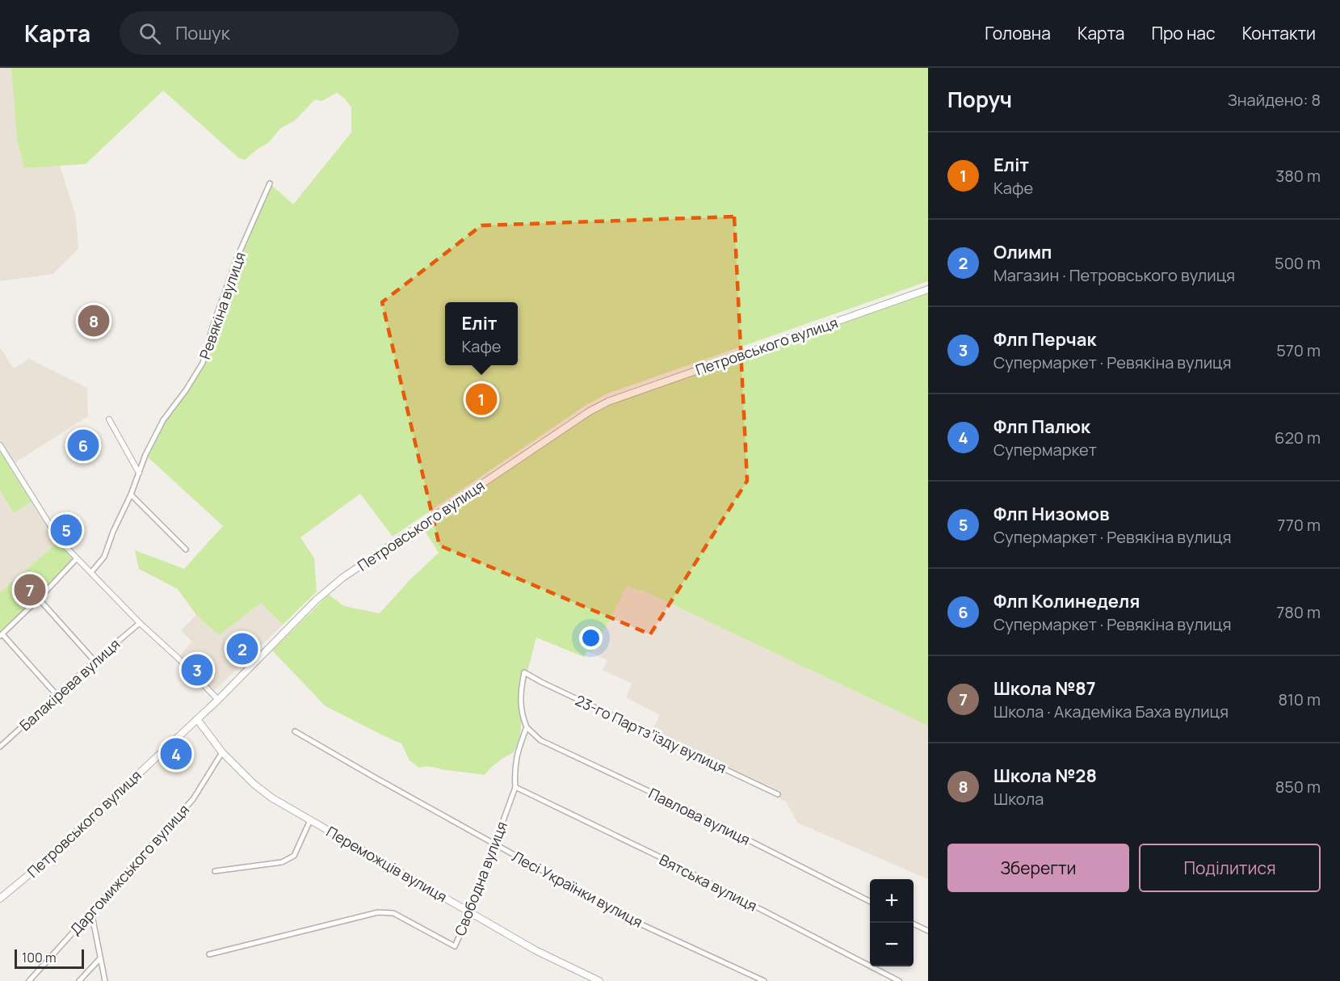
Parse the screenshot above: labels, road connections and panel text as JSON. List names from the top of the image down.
{
  "streets": {
    "main road": ["Петровського вулиця", "Переможців вулиця"],
    "street": [
      "Ревякіна вулиця",
      "Балакірева вулиця",
      "23-го Партз’їзду вулиця",
      "Павлова вулиця",
      "Даргомижського вулиця",
      "Свободна вулиця",
      "Вятська вулиця",
      "Лесі Українки вулиця"
    ]
  },
  "crossings": [
    ["Петровського вулиця", "Переможців вулиця"],
    ["23-го Партз’їзду вулиця", "Павлова вулиця"],
    ["23-го Партз’їзду вулиця", "Свободна вулиця"],
    ["Павлова вулиця", "Свободна вулиця"],
    ["Переможців вулиця", "Даргомижського вулиця"],
    ["Переможців вулиця", "Свободна вулиця"],
    ["Свободна вулиця", "Вятська вулиця"],
    ["Свободна вулиця", "Лесі Українки вулиця"]
  ],
  "scale_bar": "100 m",
  "page": {
    "header": "Карта",
    "search": "Пошук",
    "nav": [
      "Головна",
      "Карта",
      "Про нас",
      "Контакти"
    ],
    "heading": ["Поруч", "Знайдено: 8"],
    "list": [
      {
        "mark": "1",
        "name": "Еліт",
        "note": "Кафе",
        "value": "380 m"
      },
      {
        "mark": "2",
        "name": "Олимп",
        "note": "Магазин · Петровського вулиця",
        "value": "500 m"
      },
      {
        "mark": "3",
        "name": "Флп Перчак",
        "note": "Супермаркет · Ревякіна вулиця",
        "value": "570 m"
      },
      {
        "mark": "4",
        "name": "Флп Палюк",
        "note": "Супермаркет",
        "value": "620 m"
      },
      {
        "mark": "5",
        "name": "Флп Низомов",
        "note": "Супермаркет · Ревякіна вулиця",
        "value": "770 m"
      },
      {
        "mark": "6",
        "name": "Флп Колинеделя",
        "note": "Супермаркет · Ревякіна вулиця",
        "value": "780 m"
      },
      {
        "mark": "7",
        "name": "Школа №87",
        "note": "Школа · Академіка Баха вулиця",
        "value": "810 m"
      },
      {
        "mark": "8",
        "name": "Школа №28",
        "note": "Школа",
        "value": "850 m"
      }
    ],
    "popup": ["Еліт", "Кафе"],
    "pins": [
      "8",
      "1",
      "6",
      "5",
      "7",
      "2",
      "3",
      "4"
    ],
    "buttons": ["Зберегти", "Поділитися"],
    "map_buttons": ["+", "−"],
    "scale": "100 m"
  }
}
